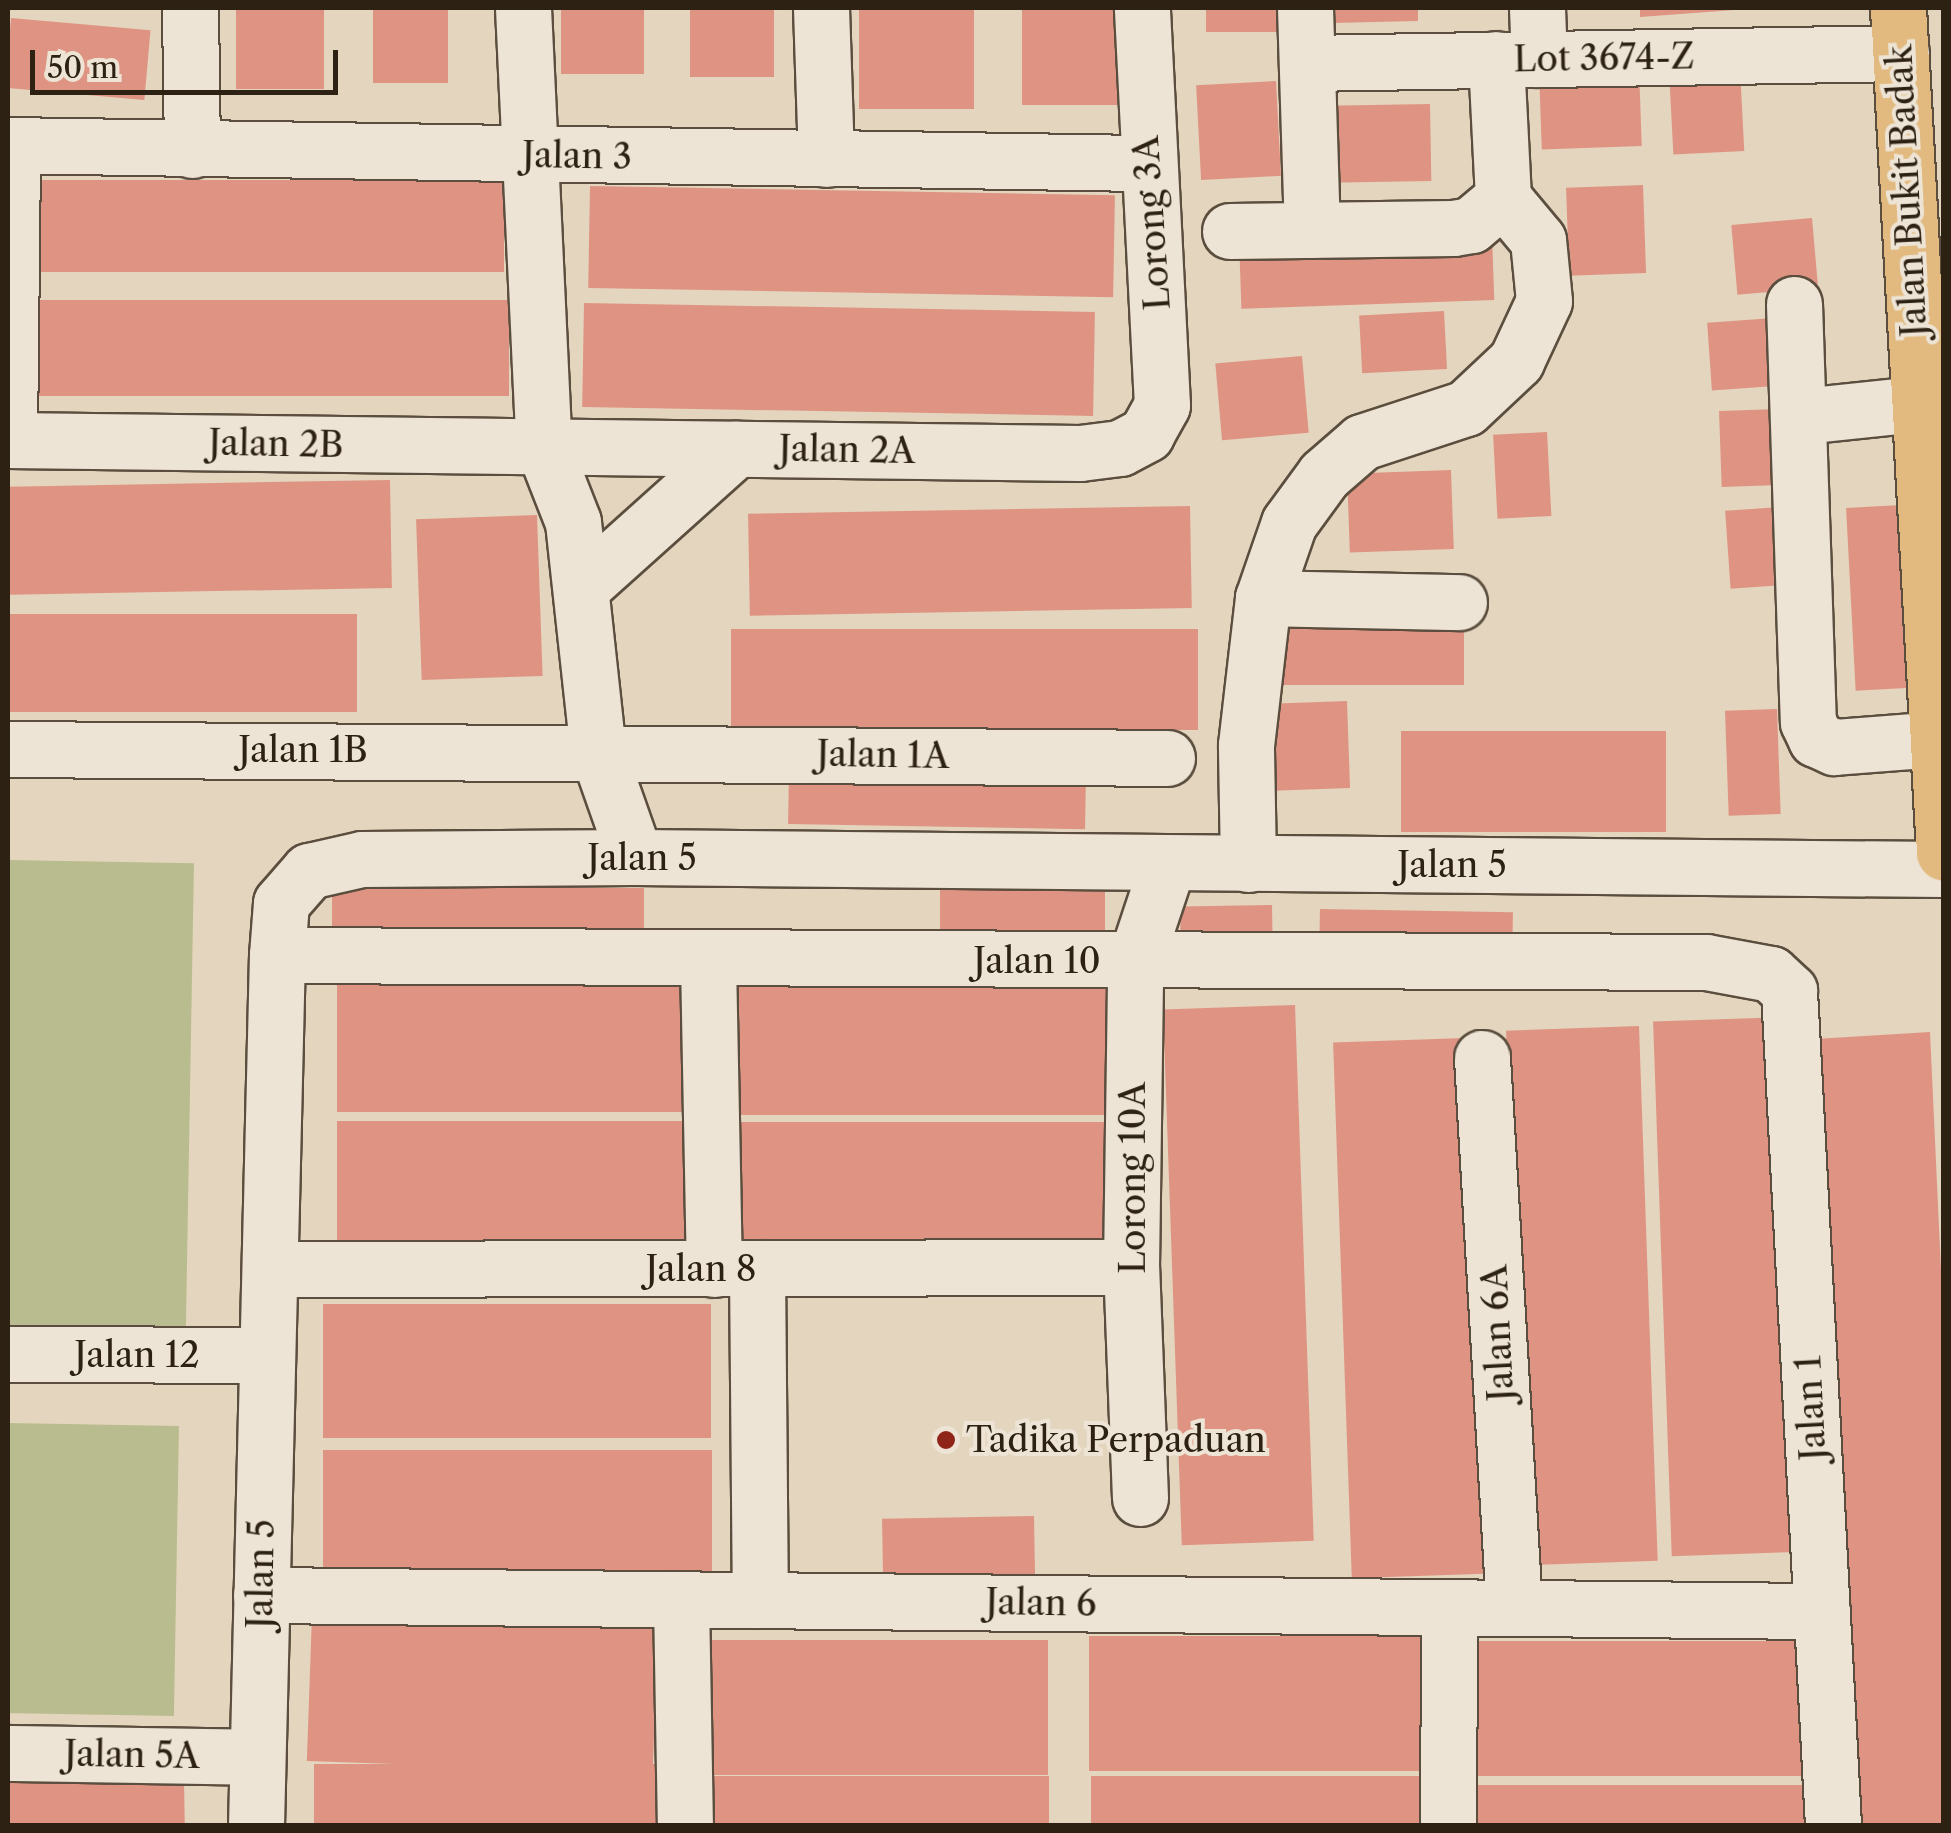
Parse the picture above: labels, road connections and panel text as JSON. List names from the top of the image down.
{
  "streets": {
    "main road": ["Jalan Bukit Badak"],
    "street": [
      "Lot 3674-Z",
      "Jalan 3",
      "Lorong 3A",
      "Jalan 2B",
      "Jalan 2A",
      "Jalan 1B",
      "Jalan 1A",
      "Jalan 5",
      "Jalan 10",
      "Lorong 10A",
      "Jalan 8",
      "Jalan 6A",
      "Jalan 12",
      "Jalan 1",
      "Jalan 6",
      "Jalan 5A"
    ]
  },
  "crossings": [
    ["Lot 3674-Z", "Jalan Bukit Badak"],
    ["Jalan 3", "Lorong 3A"],
    ["Lorong 3A", "Jalan 2A"],
    ["Jalan 2B", "Jalan 2A"],
    ["Jalan 1B", "Jalan 1A"],
    ["Jalan 5", "Jalan 10"],
    ["Jalan 5", "Lorong 10A"],
    ["Jalan 5", "Jalan 8"],
    ["Jalan 5", "Jalan 12"],
    ["Jalan 5", "Jalan 6"],
    ["Jalan 5", "Jalan 5A"],
    ["Jalan 10", "Lorong 10A"],
    ["Jalan 10", "Jalan 1"],
    ["Lorong 10A", "Jalan 8"],
    ["Jalan 6A", "Jalan 6"],
    ["Jalan 1", "Jalan 6"]
  ],
  "places": ["Tadika Perpaduan"],
  "scale_bar": "50 m"
}
